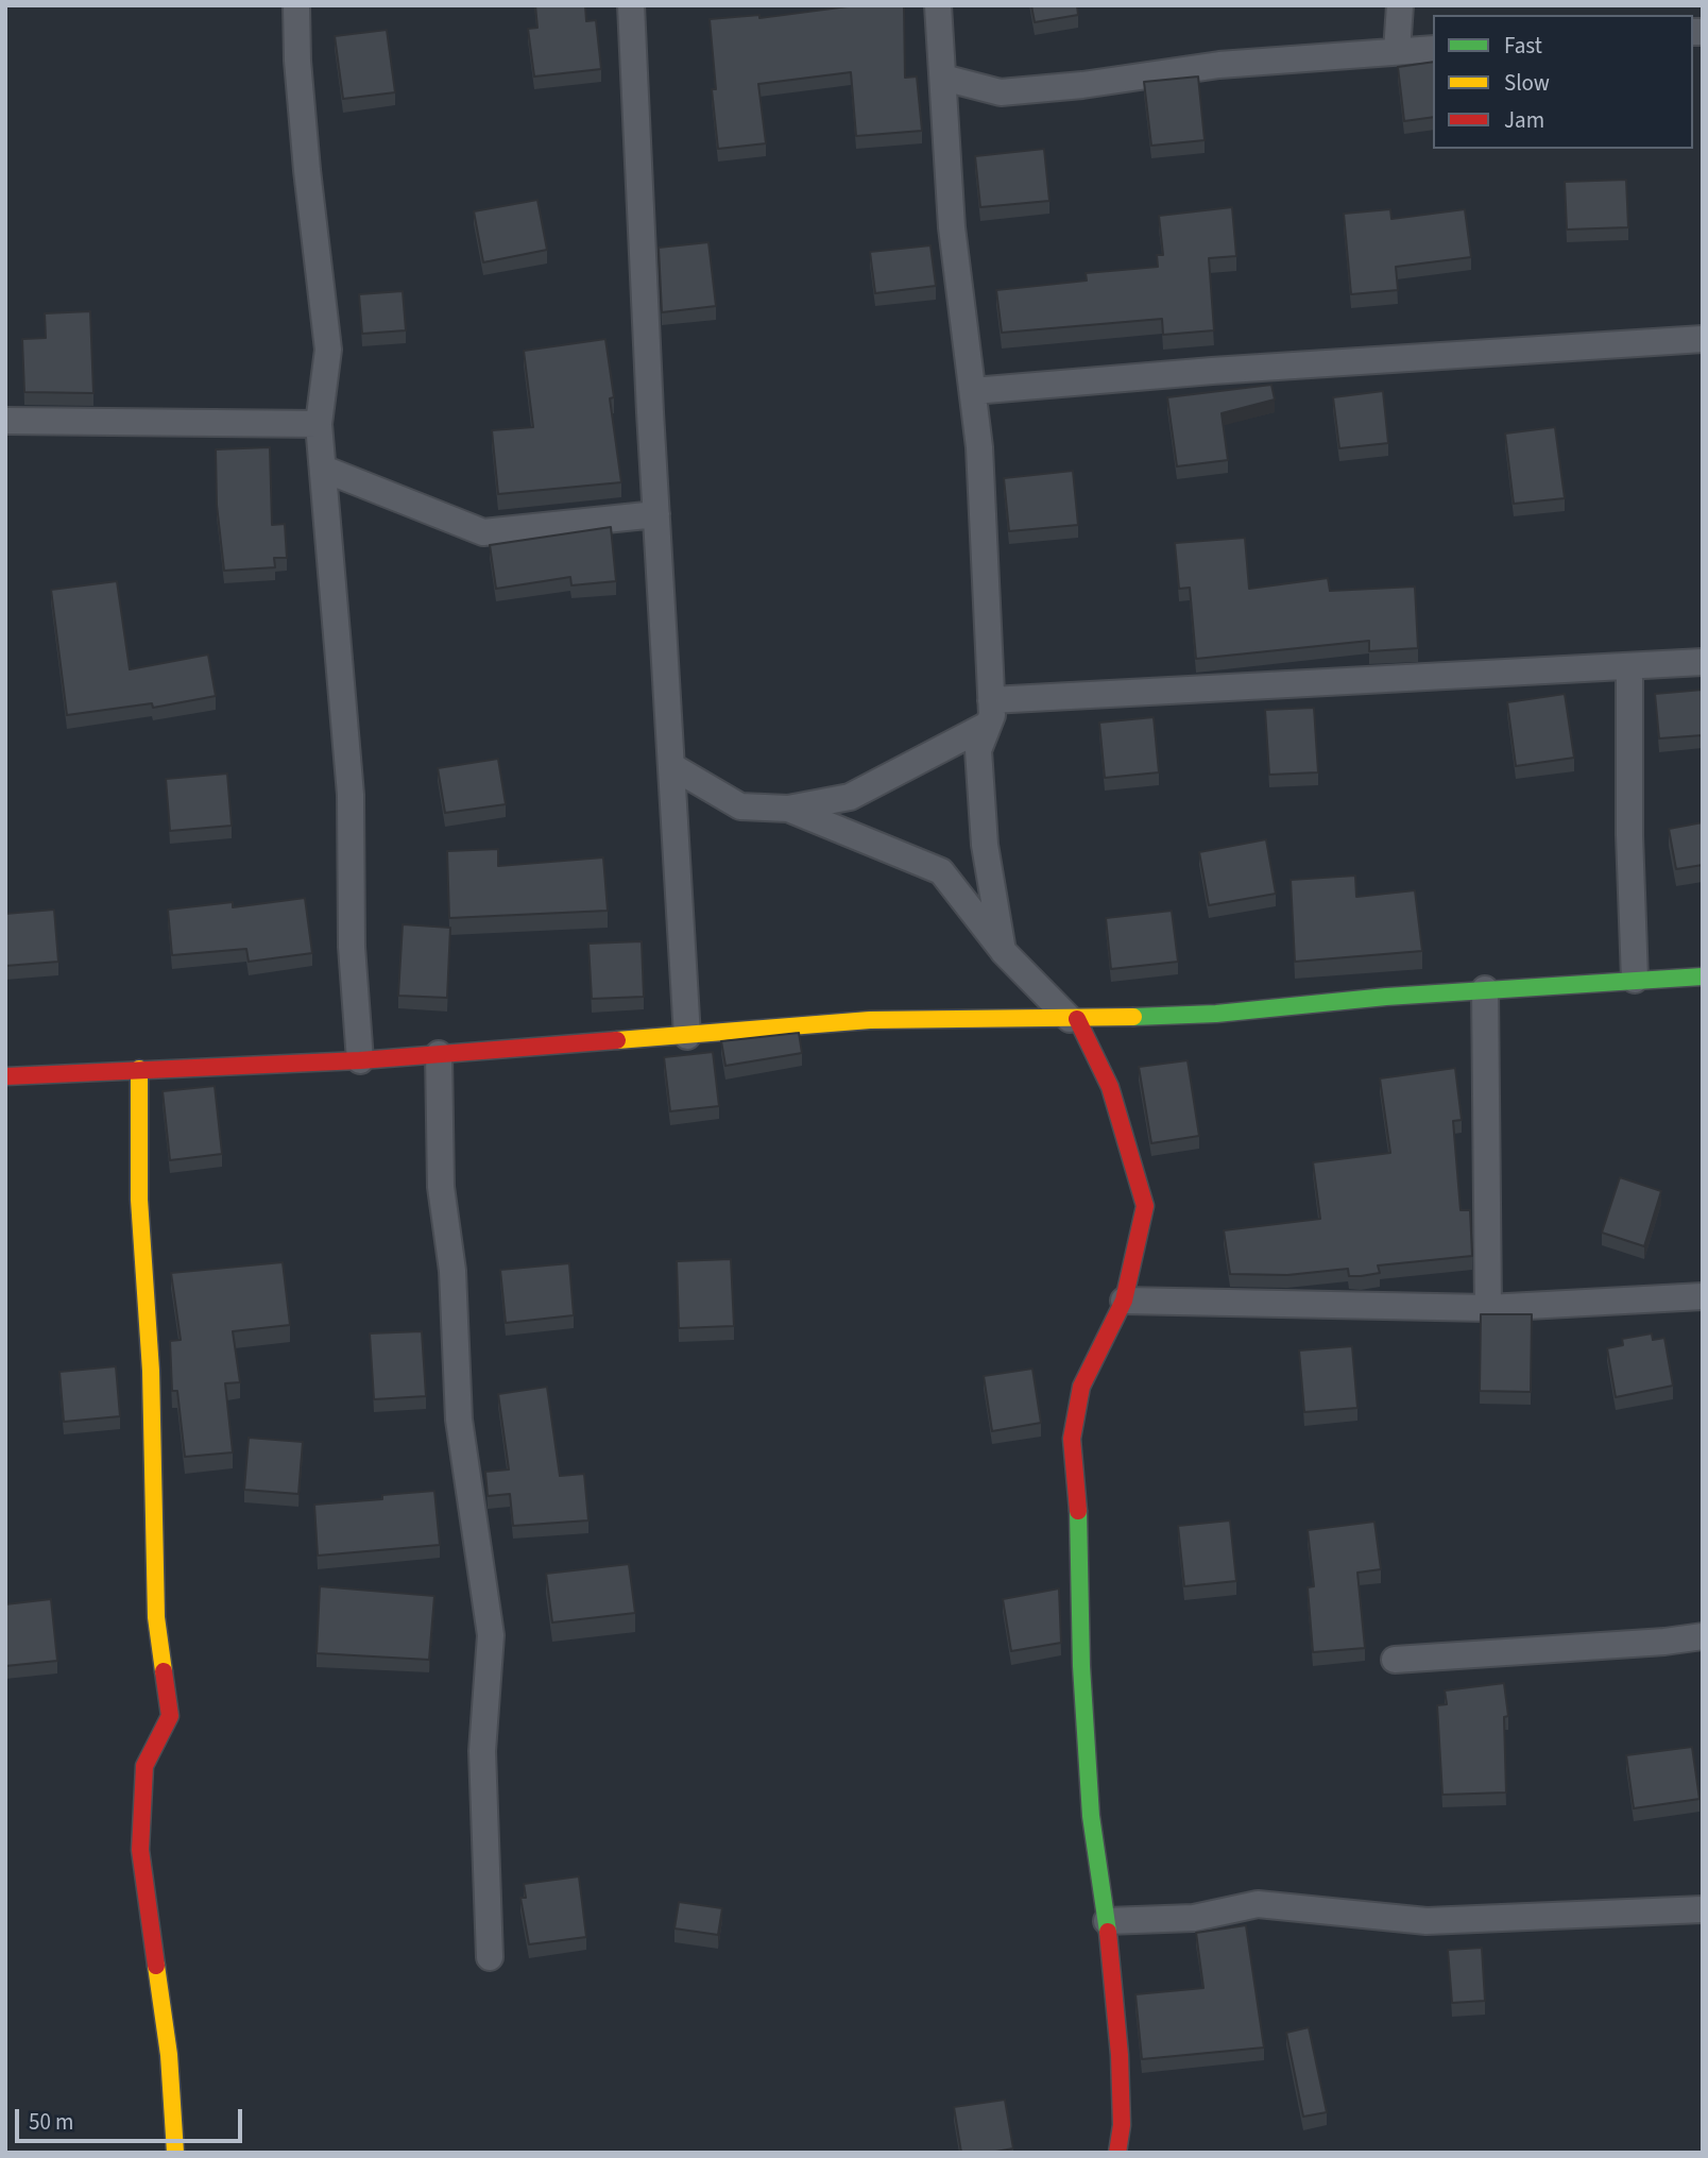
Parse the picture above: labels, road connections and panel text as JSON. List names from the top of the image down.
{
  "legend": ["Fast", "Slow", "Jam"],
  "scale_bar": "50 m"
}
